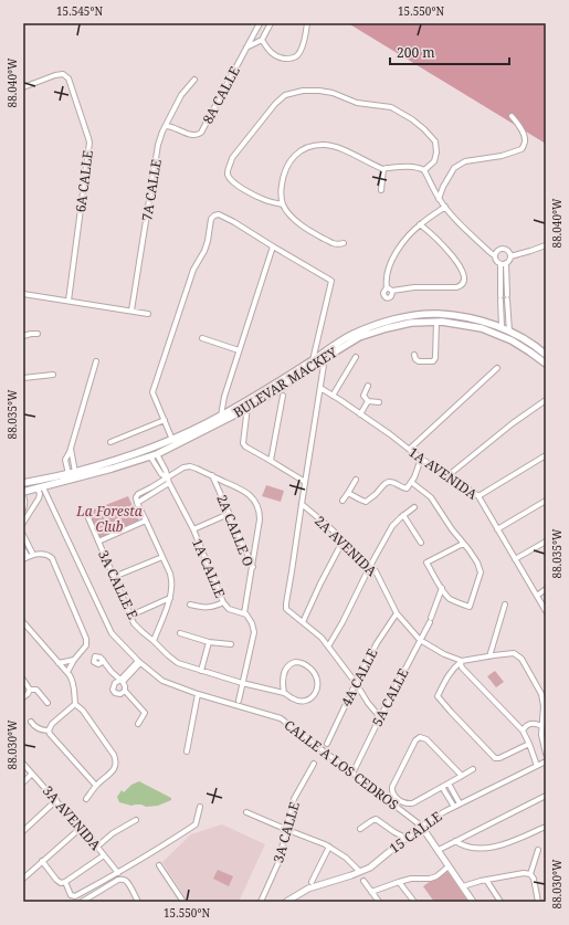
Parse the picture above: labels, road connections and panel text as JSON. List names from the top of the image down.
{
  "streets": {
    "main road": ["BULEVAR MACKEY"],
    "street": [
      "8A CALLE",
      "6A CALLE",
      "7A CALLE",
      "1A AVENIDA",
      "2A CALLE O",
      "2A AVENIDA",
      "1A CALLE",
      "3A CALLE E",
      "4A CALLE",
      "5A CALLE",
      "CALLE A LOS CEDROS",
      "3A AVENIDA",
      "3A CALLE",
      "15 CALLE"
    ]
  },
  "crossings": [
    ["8A CALLE", "7A CALLE"],
    ["BULEVAR MACKEY", "1A CALLE"],
    ["BULEVAR MACKEY", "CALLE A LOS CEDROS"],
    ["2A CALLE O", "1A CALLE"],
    ["2A AVENIDA", "4A CALLE"],
    ["2A AVENIDA", "5A CALLE"],
    ["5A CALLE", "CALLE A LOS CEDROS"],
    ["CALLE A LOS CEDROS", "15 CALLE"]
  ],
  "parks": ["La Foresta Club"],
  "scale_bar": "200 m",
  "coordinates": [
    "15.545°N",
    "15.550°N",
    "88.040°W",
    "88.035°W",
    "88.030°W"
  ]
}
